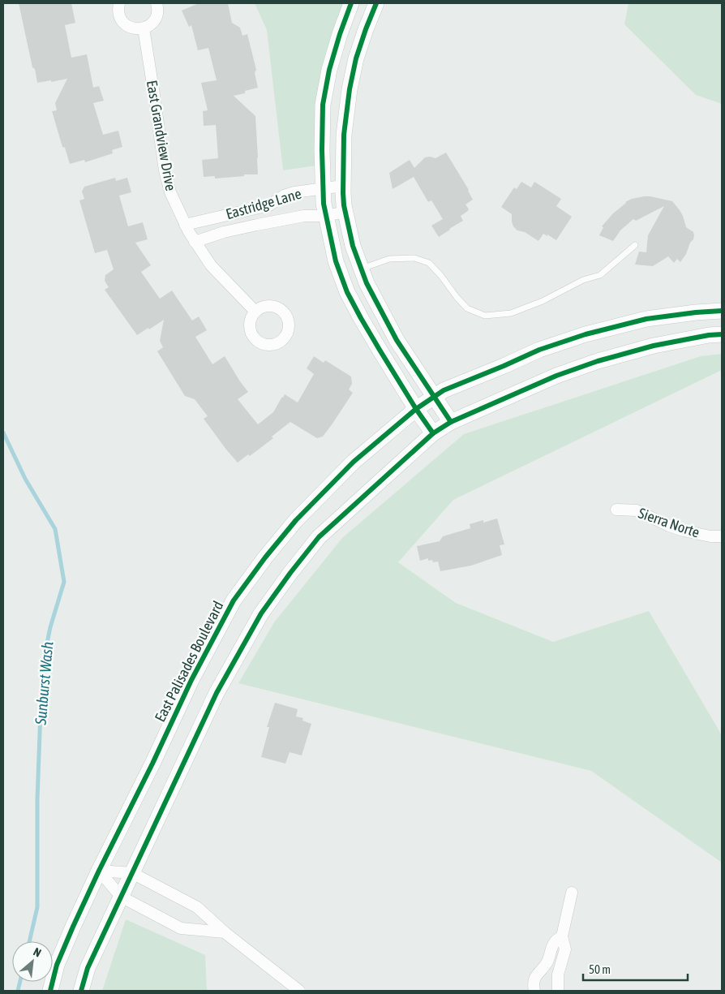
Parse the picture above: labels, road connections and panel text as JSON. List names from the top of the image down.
{
  "streets": {
    "street": [
      "East Grandview Drive",
      "Eastridge Lane",
      "Sierra Norte",
      "East Palisades Boulevard"
    ]
  },
  "crossings": [
    ["East Grandview Drive", "Eastridge Lane"]
  ],
  "water": ["Sunburst Wash"],
  "scale_bar": "50 m",
  "north": "top right"
}
